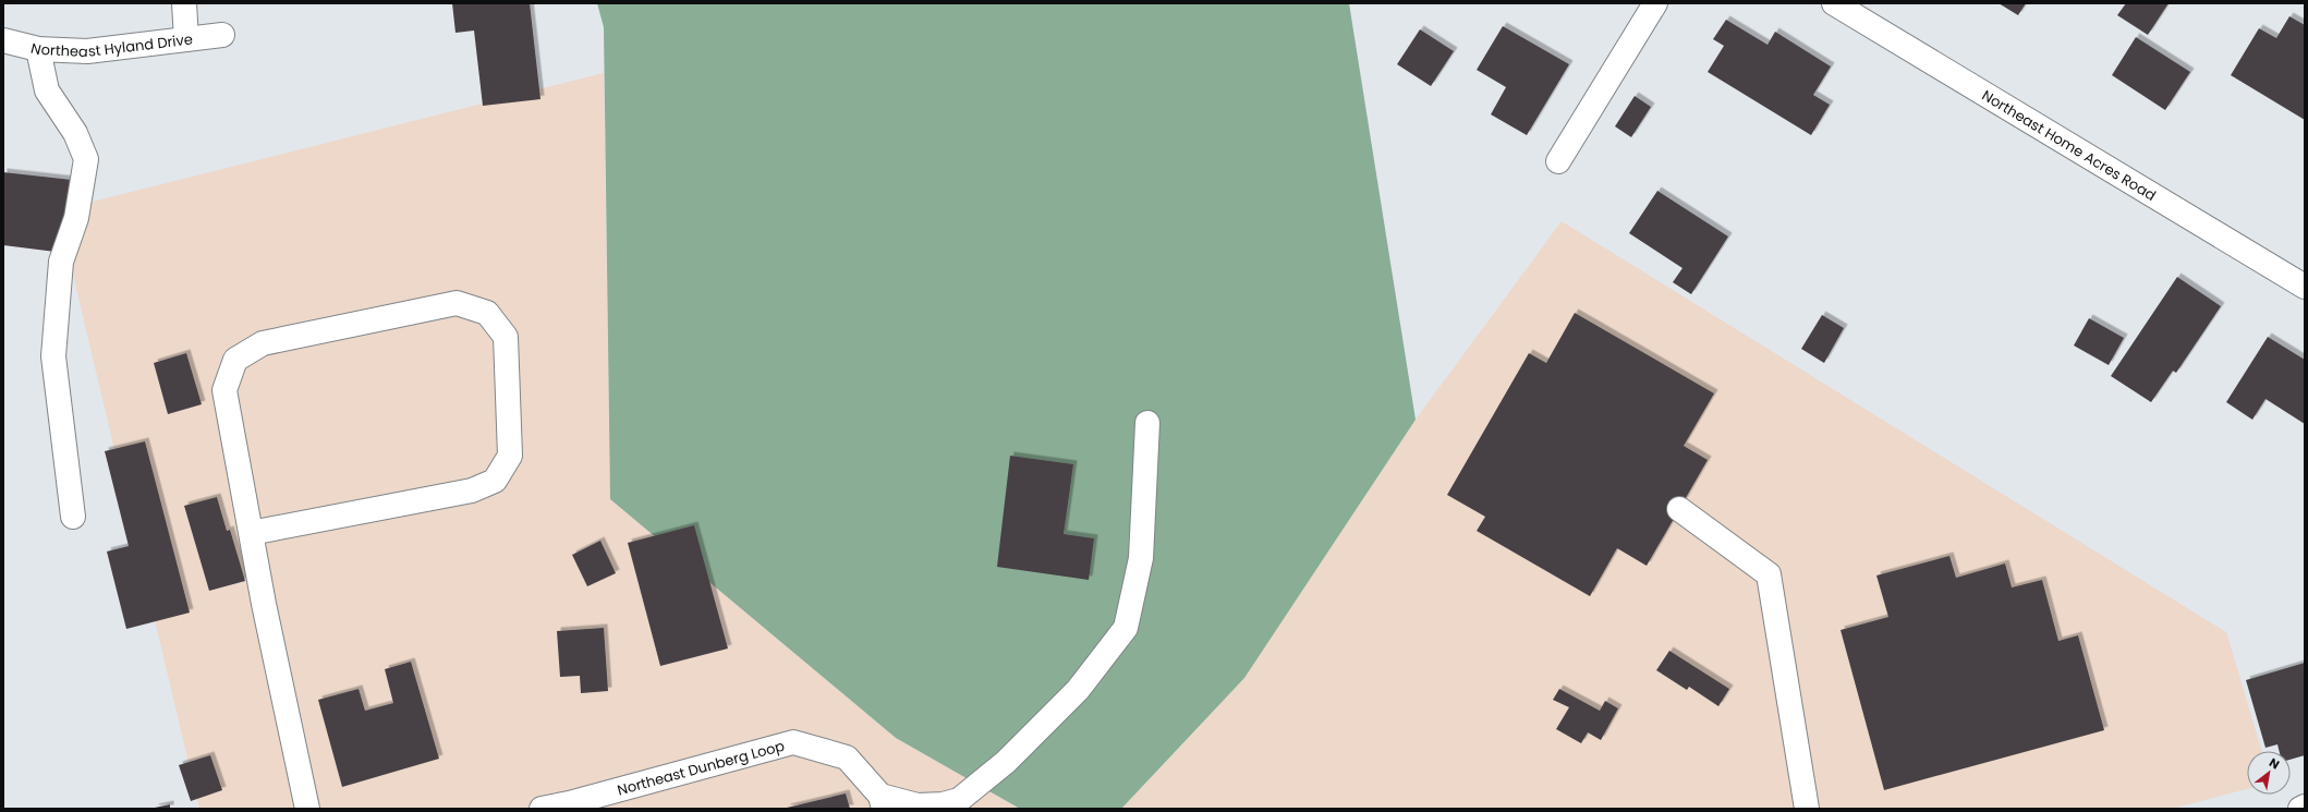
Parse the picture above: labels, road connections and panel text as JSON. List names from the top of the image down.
{
  "streets": {
    "street": ["Northeast Hyland Drive", "Northeast Home Acres Road", "Northeast Dunberg Loop"]
  },
  "north": "top right"
}
